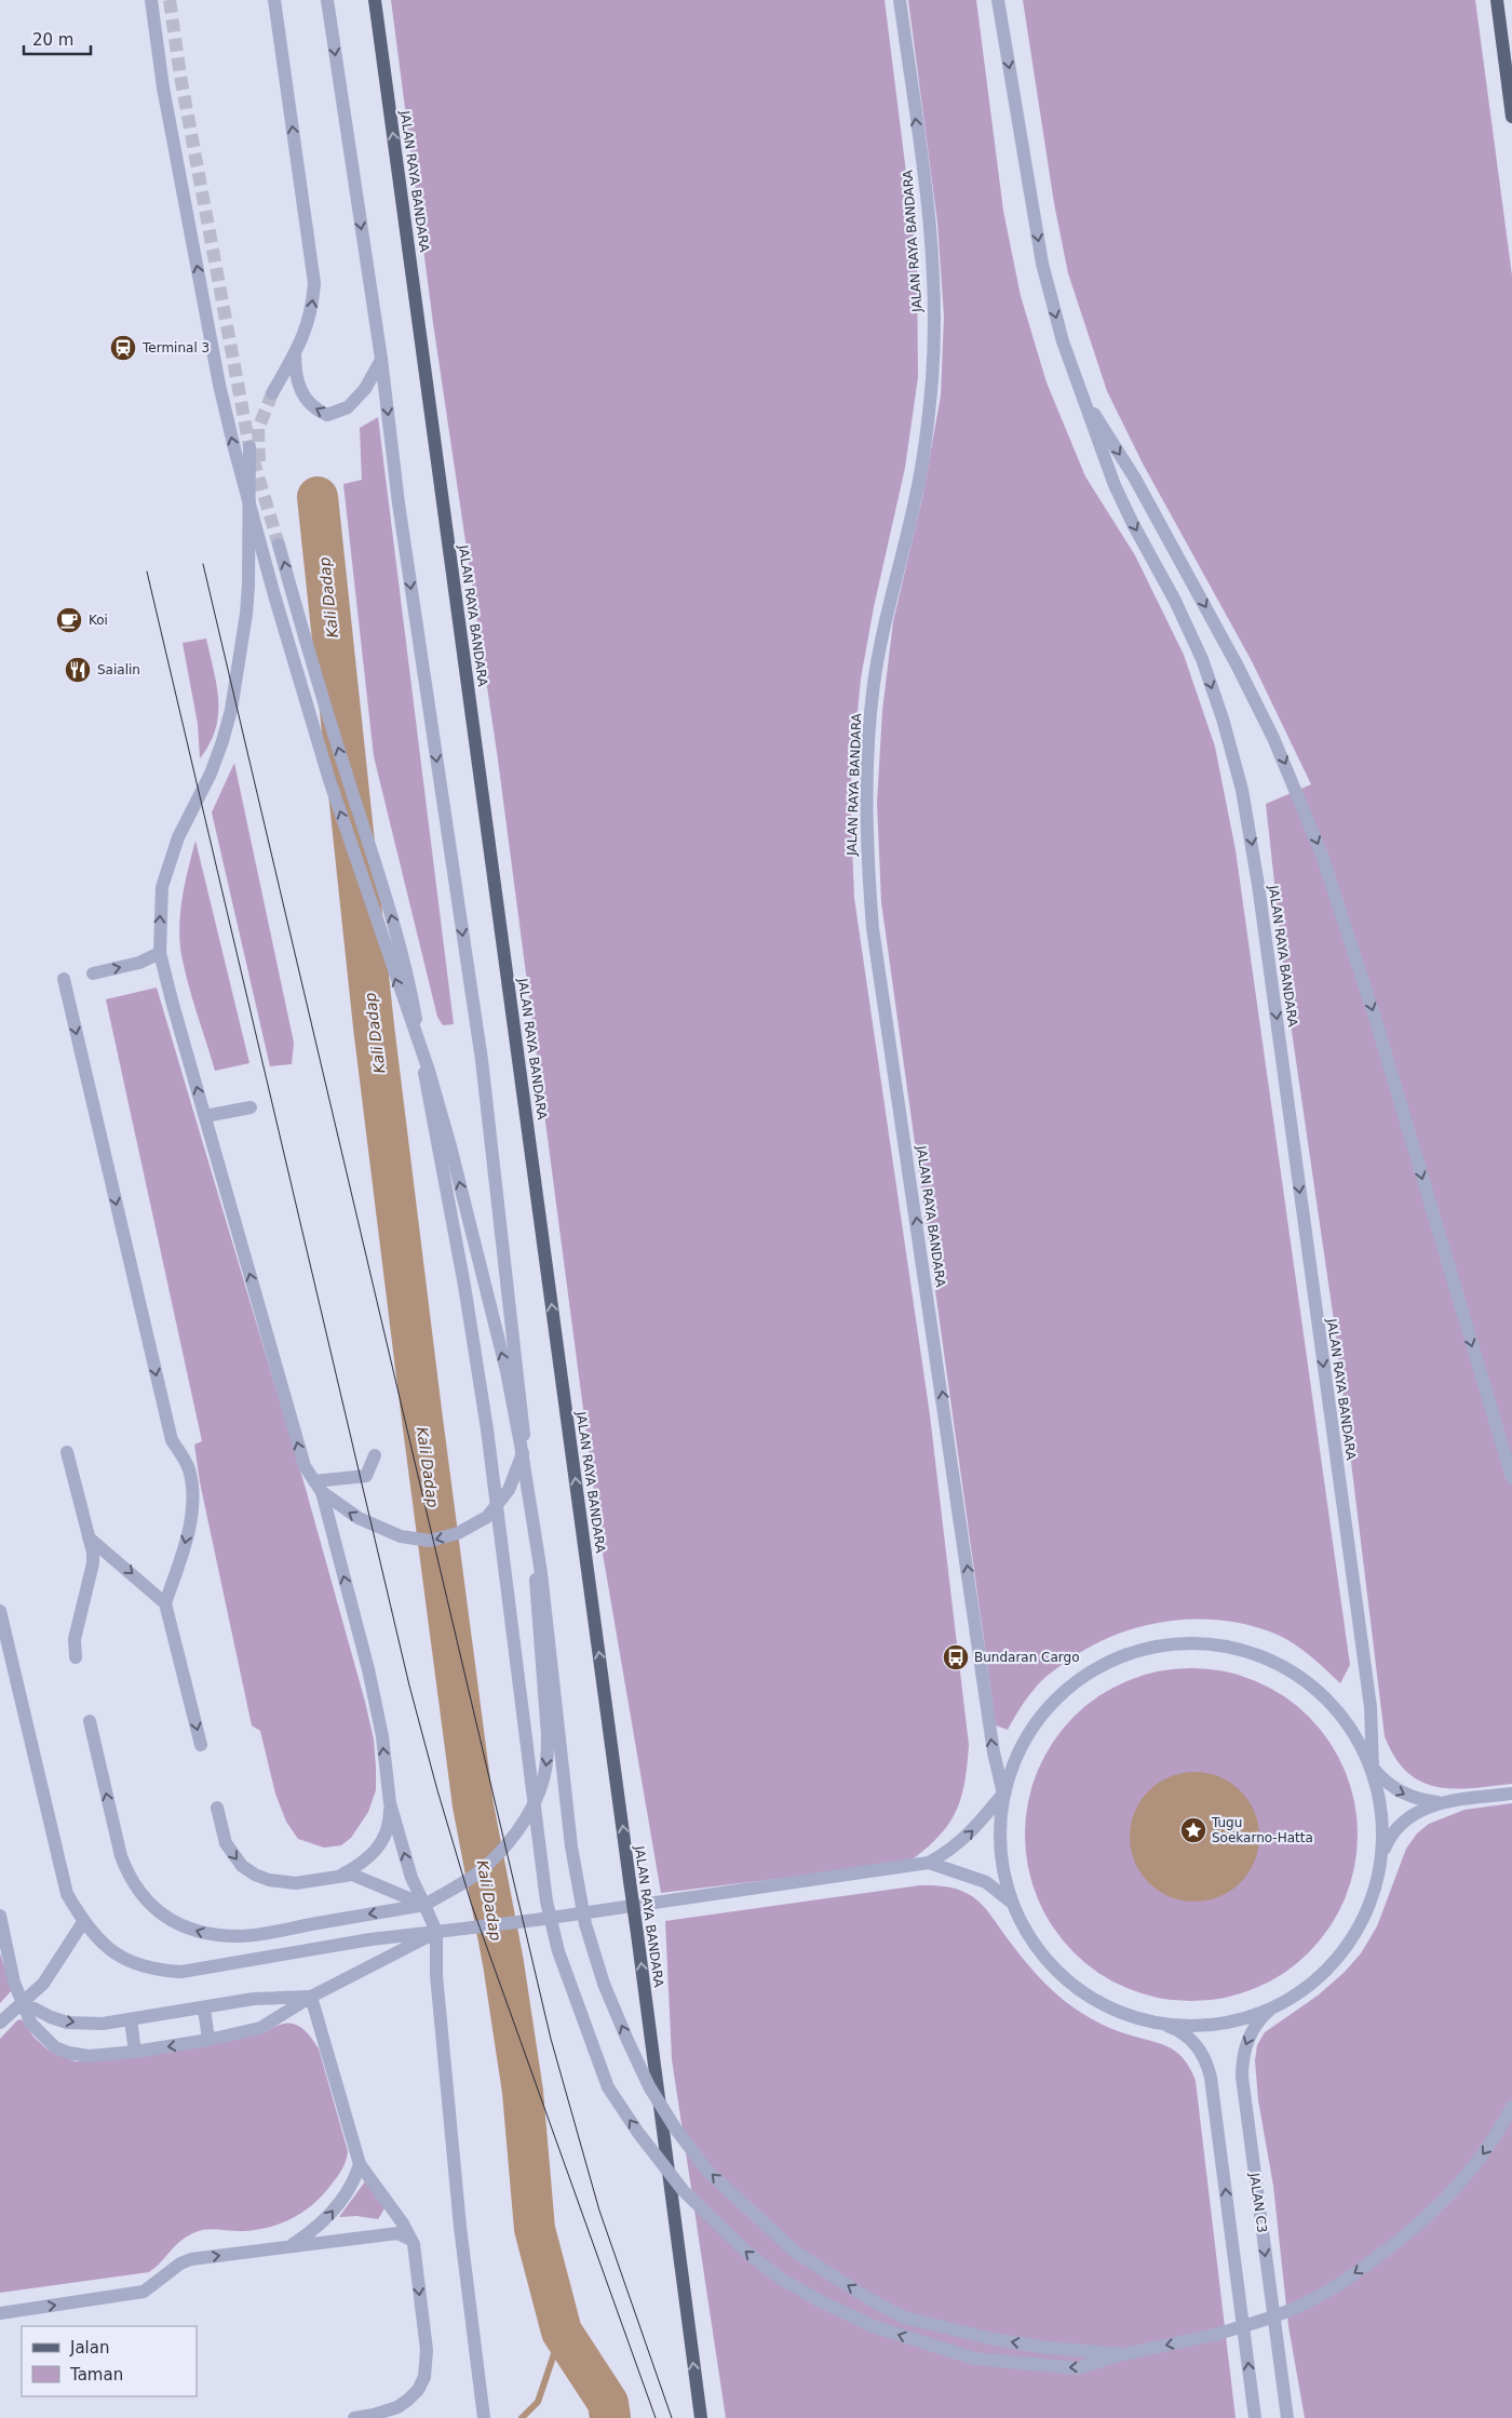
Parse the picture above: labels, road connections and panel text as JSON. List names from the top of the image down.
{
  "streets": {
    "main road": ["JALAN RAYA BANDARA"],
    "street": ["JALAN C3"]
  },
  "water": ["Kali Dadap"],
  "places": {
    "station": ["Terminal 3"],
    "cafe": ["Koi"],
    "restaurant": ["Saialin"],
    "bus stop": ["Bundaran Cargo"],
    "place": ["Tugu Soekarno-Hatta"]
  },
  "legend": ["Jalan", "Taman"],
  "scale_bar": "20 m"
}
